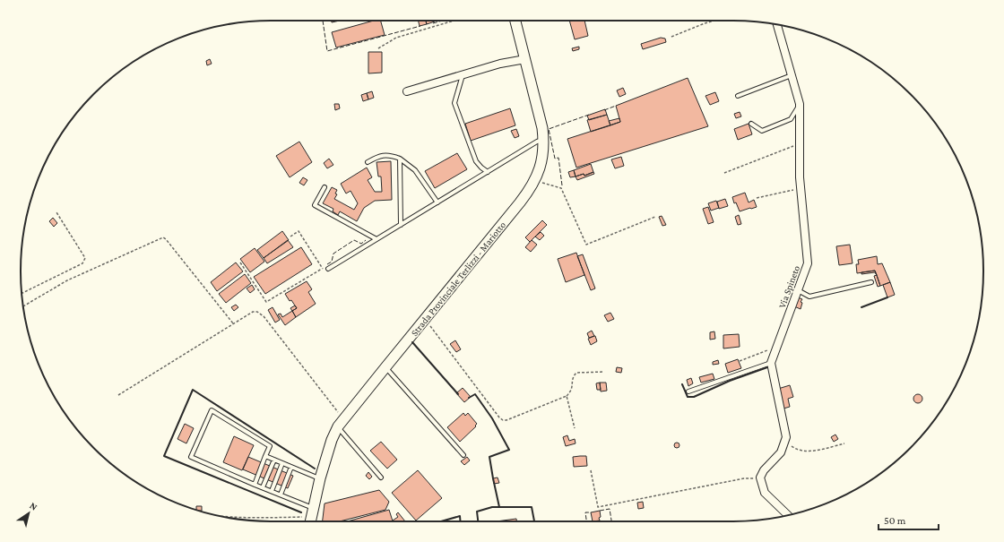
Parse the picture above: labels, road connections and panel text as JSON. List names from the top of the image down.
{
  "streets": {
    "main road": ["Strada Provinciale Terlizzi - Mariotto"],
    "street": ["Via Spineto"]
  },
  "scale_bar": "50 m",
  "north": "top right"
}
